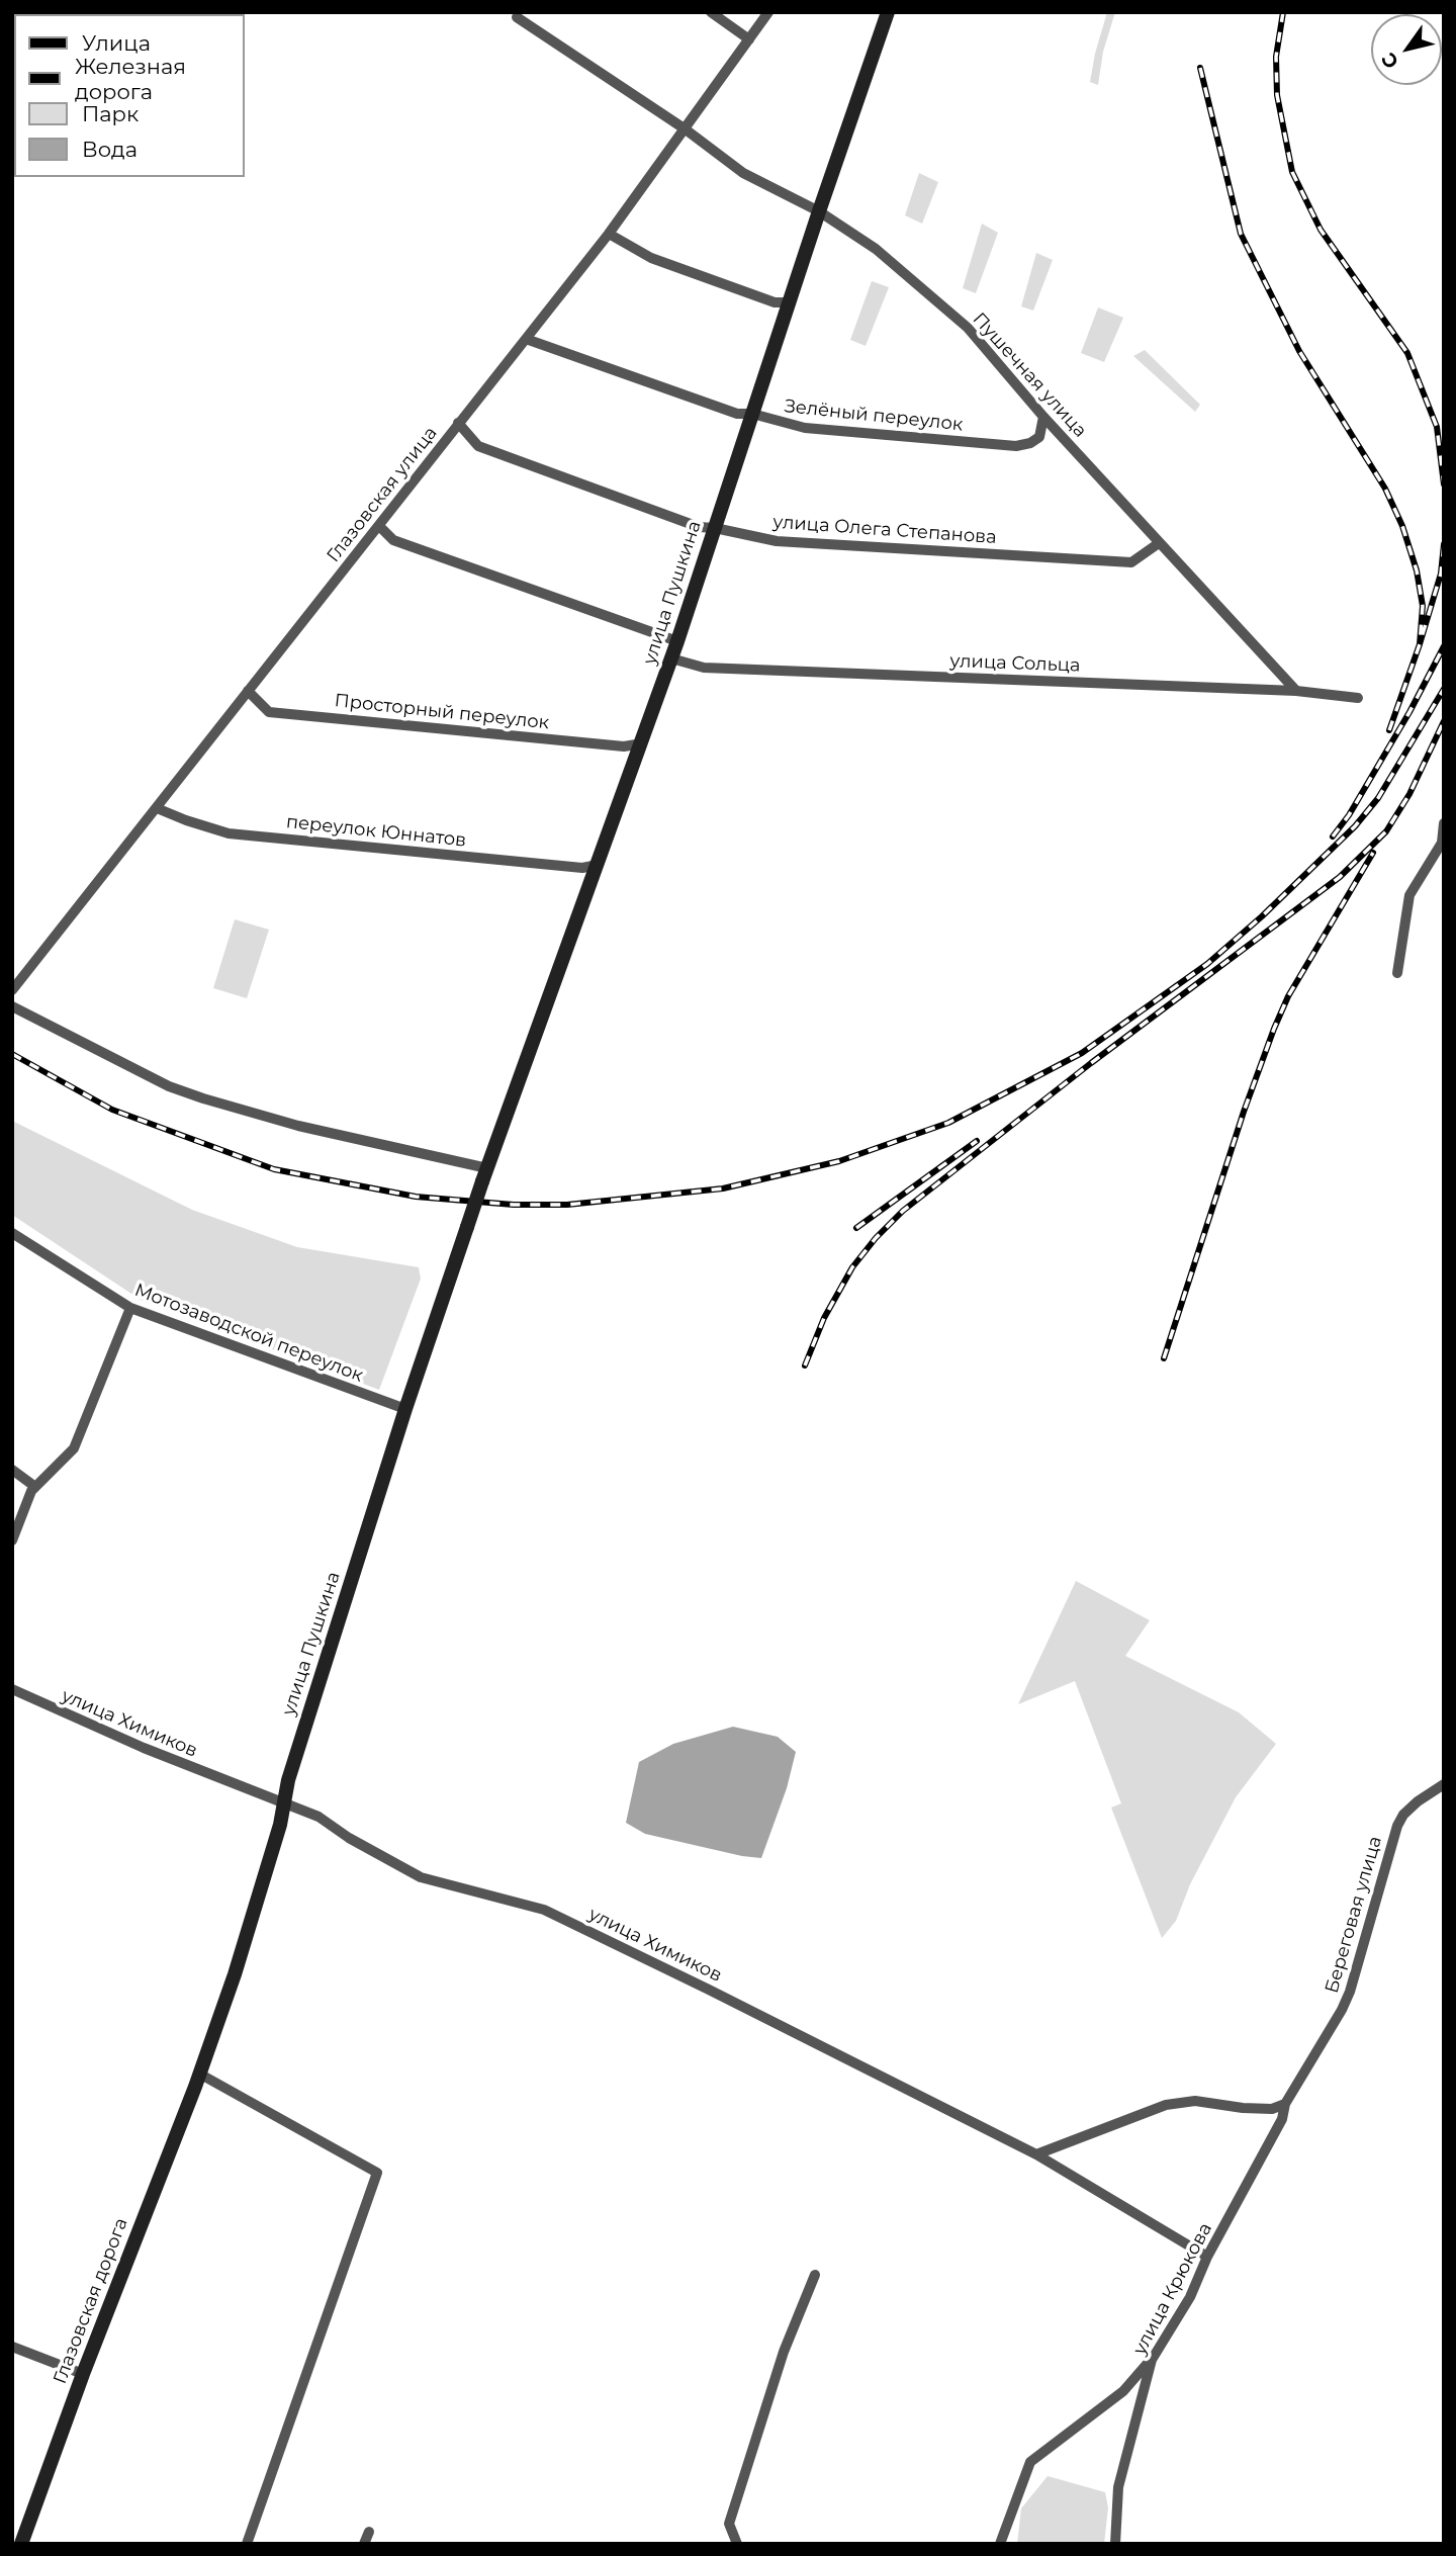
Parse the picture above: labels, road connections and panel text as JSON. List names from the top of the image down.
{
  "streets": {
    "street": [
      "Пушечная улица",
      "Зелёный переулок",
      "Глазовская улица",
      "улица Олега Степанова",
      "улица Пушкина",
      "улица Сольца",
      "Просторный переулок",
      "переулок Юннатов",
      "Мотозаводской переулок",
      "улица Химиков",
      "Береговая улица",
      "улица Крюкова",
      "Глазовская дорога"
    ]
  },
  "crossings": [
    ["Пушечная улица", "Зелёный переулок"],
    ["Пушечная улица", "Глазовская улица"],
    ["Пушечная улица", "улица Олега Степанова"],
    ["Пушечная улица", "улица Пушкина"],
    ["Пушечная улица", "улица Сольца"],
    ["Зелёный переулок", "Глазовская улица"],
    ["Зелёный переулок", "улица Пушкина"],
    ["Глазовская улица", "улица Олега Степанова"],
    ["Глазовская улица", "Просторный переулок"],
    ["Глазовская улица", "переулок Юннатов"],
    ["улица Олега Степанова", "улица Пушкина"],
    ["улица Пушкина", "улица Сольца"],
    ["улица Пушкина", "Просторный переулок"],
    ["улица Пушкина", "переулок Юннатов"],
    ["улица Пушкина", "Мотозаводской переулок"],
    ["улица Пушкина", "улица Химиков"],
    ["улица Пушкина", "Глазовская дорога"],
    ["улица Химиков", "улица Крюкова"],
    ["Береговая улица", "улица Крюкова"]
  ],
  "legend": [
    "Улица",
    "Железная дорога",
    "Парк",
    "Вода"
  ],
  "north": "bottom left"
}
